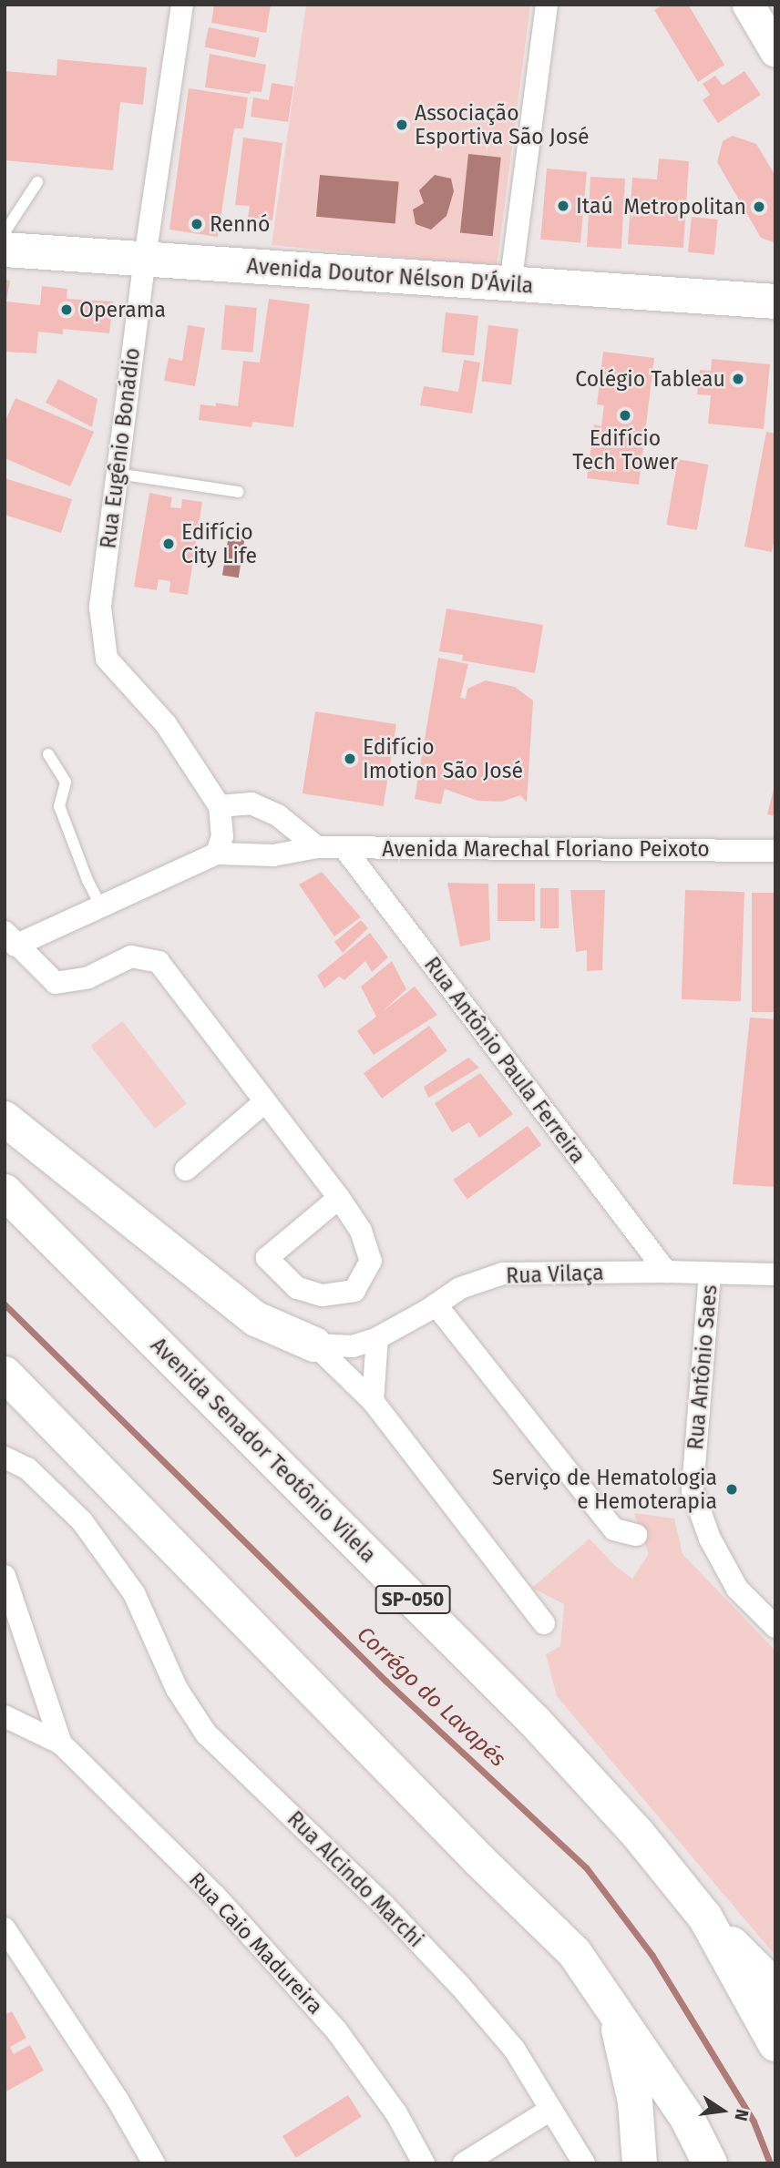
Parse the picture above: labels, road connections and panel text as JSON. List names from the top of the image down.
{
  "streets": {
    "main road": ["Avenida Doutor Nélson D'Ávila", "Avenida Senador Teotônio Vilela", "SP-050"],
    "street": [
      "Rua Eugênio Bonádio",
      "Avenida Marechal Floriano Peixoto",
      "Rua Antônio Paula Ferreira",
      "Rua Vilaça",
      "Rua Antônio Saes",
      "Rua Alcindo Marchi",
      "Rua Caio Madureira"
    ]
  },
  "crossings": [
    ["Avenida Doutor Nélson D'Ávila", "Rua Eugênio Bonádio"],
    ["Avenida Marechal Floriano Peixoto", "Rua Antônio Paula Ferreira"],
    ["Rua Antônio Paula Ferreira", "Rua Vilaça"],
    ["Rua Vilaça", "Rua Antônio Saes"]
  ],
  "water": ["Corrégo do Lavapés"],
  "places": [
    "Associação Esportiva São José",
    "Itaú",
    "Metropolitan",
    "Rennó",
    "Operama",
    "Colégio Tableau",
    "Edifício Tech Tower",
    "Edifício City Life",
    "Edifício Imotion São José",
    "Serviço de Hematologia e Hemoterapia"
  ],
  "north": "right"
}
